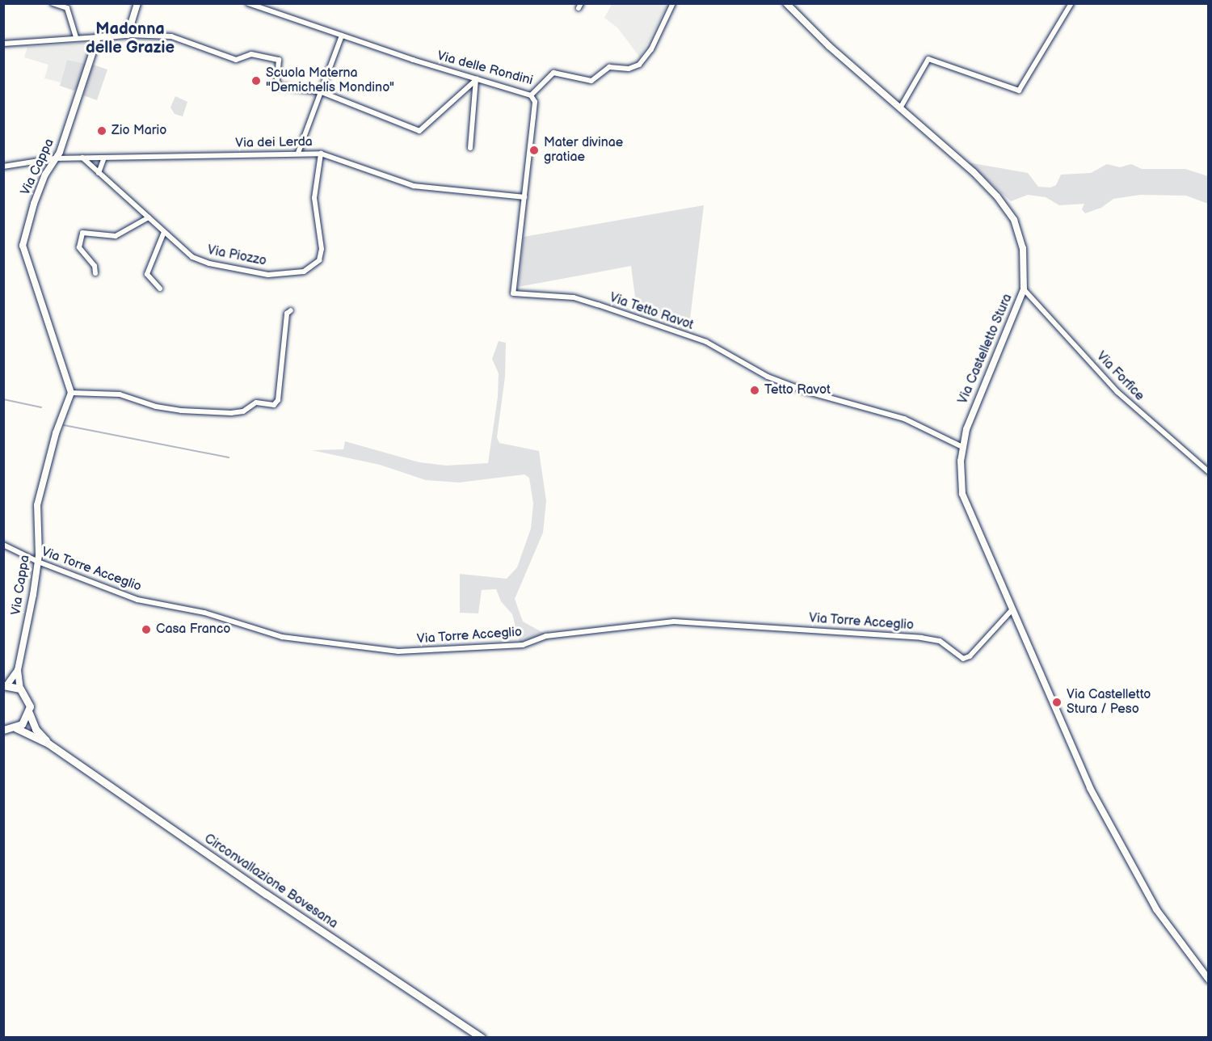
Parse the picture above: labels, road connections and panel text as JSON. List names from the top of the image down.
{
  "streets": {
    "main road": ["Circonvallazione Bovesana"],
    "street": [
      "Via delle Rondini",
      "Via dei Lerda",
      "Via Cappa",
      "Via Piozzo",
      "Via Tetto Ravot",
      "Via Castelletto Stura",
      "Via Forfice",
      "Via Torre Acceglio"
    ]
  },
  "crossings": [
    ["Via delle Rondini", "Via Tetto Ravot"],
    ["Via dei Lerda", "Via Piozzo"],
    ["Via dei Lerda", "Via Tetto Ravot"],
    ["Via Cappa", "Via Torre Acceglio"],
    ["Via Tetto Ravot", "Via Castelletto Stura"],
    ["Via Castelletto Stura", "Via Forfice"],
    ["Via Castelletto Stura", "Via Torre Acceglio"]
  ],
  "districts": ["Madonna delle Grazie"],
  "places": [
    "Scuola Materna \"Demichelis Mondino\"",
    "Zio Mario",
    "Mater divinae gratiae",
    "Tetto Ravot",
    "Casa Franco",
    "Via Castelletto Stura / Peso"
  ]
}
